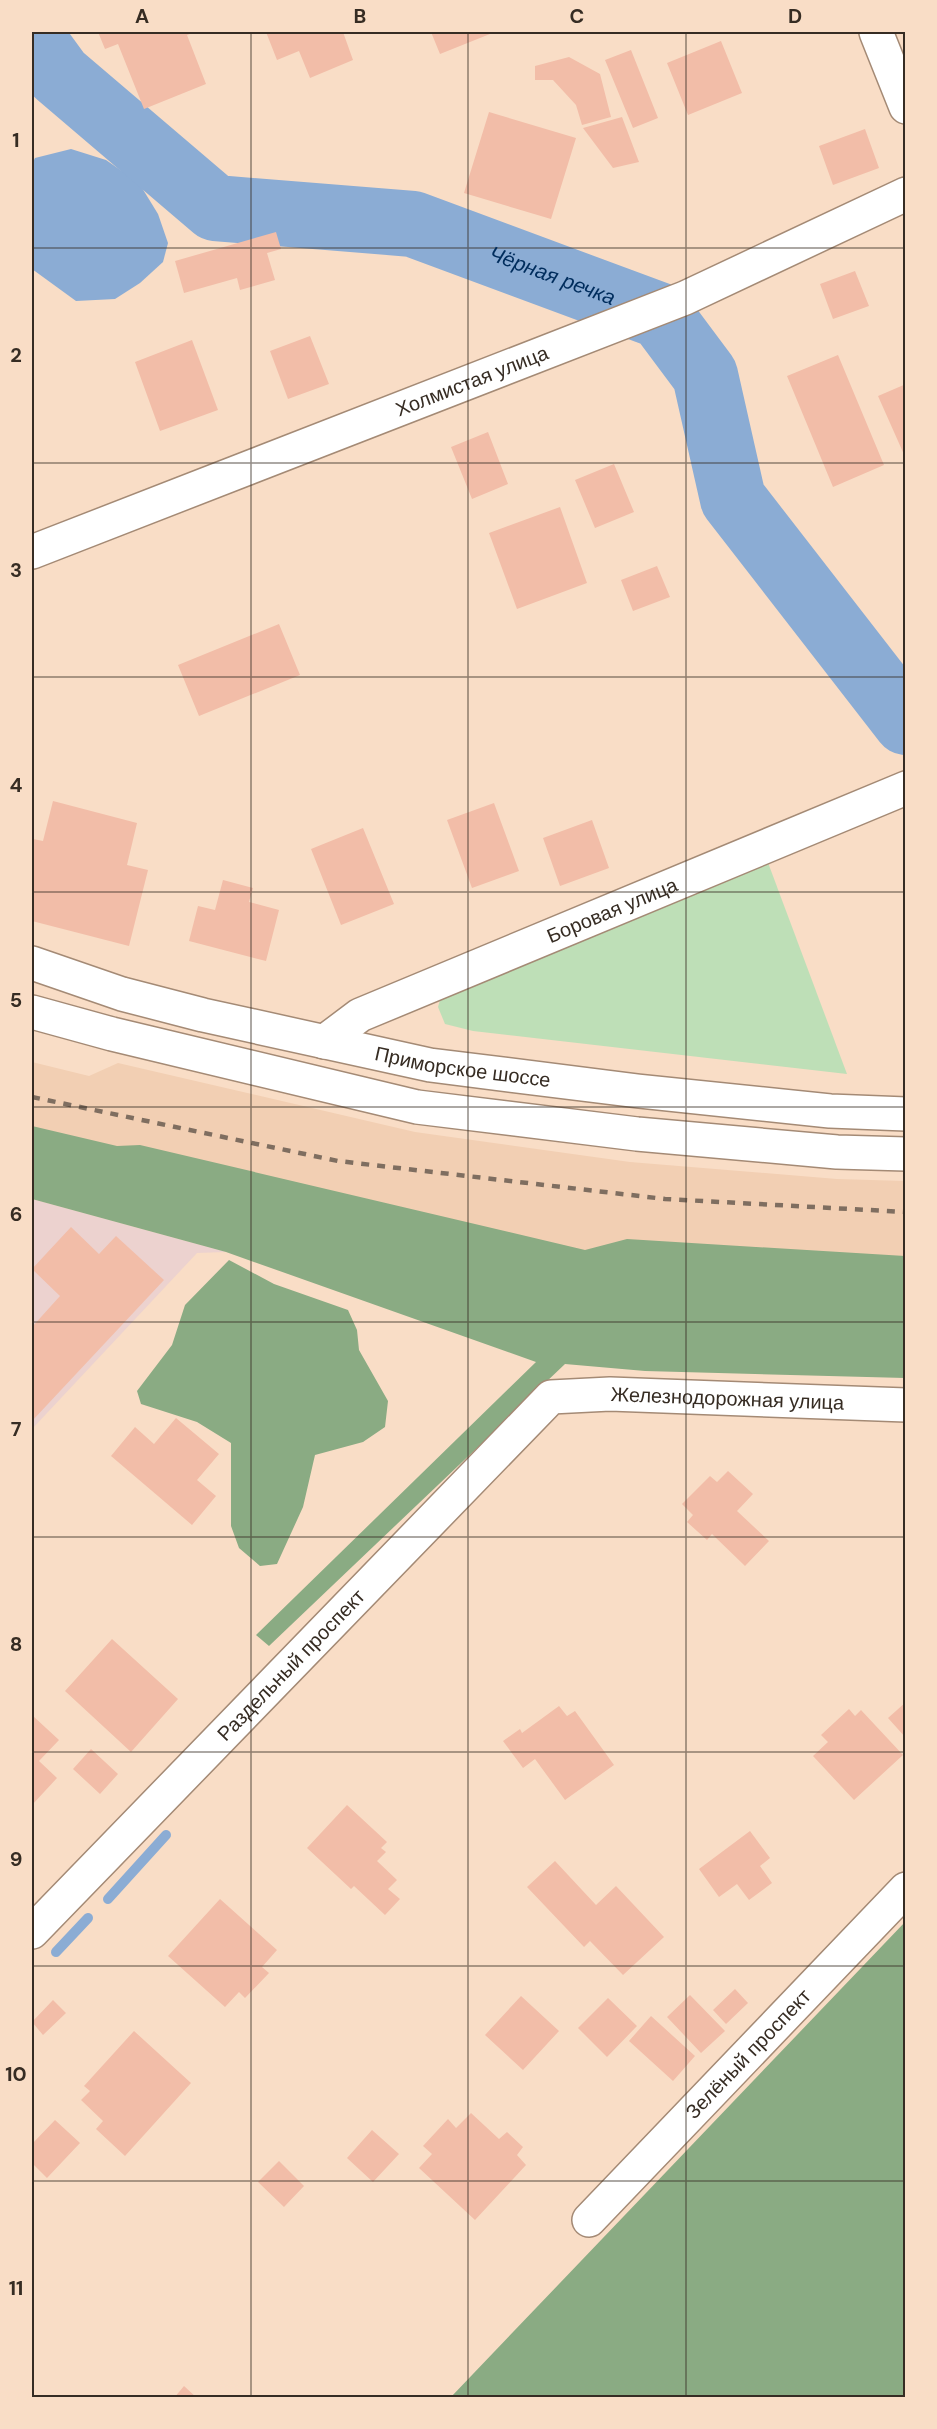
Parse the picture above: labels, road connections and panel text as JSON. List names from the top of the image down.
{
  "streets": {
    "street": [
      "Холмистая улица",
      "Боровая улица",
      "Приморское шоссе",
      "Железнодорожная улица",
      "Раздельный проспект",
      "Зелёный проспект"
    ]
  },
  "crossings": [
    ["Боровая улица", "Приморское шоссе"],
    ["Железнодорожная улица", "Раздельный проспект"]
  ],
  "water": ["Чёрная речка"],
  "grid": {
    "columns": [
      "A",
      "B",
      "C",
      "D"
    ],
    "rows": [
      "1",
      "2",
      "3",
      "4",
      "5",
      "6",
      "7",
      "8",
      "9",
      "10",
      "11"
    ]
  }
}
